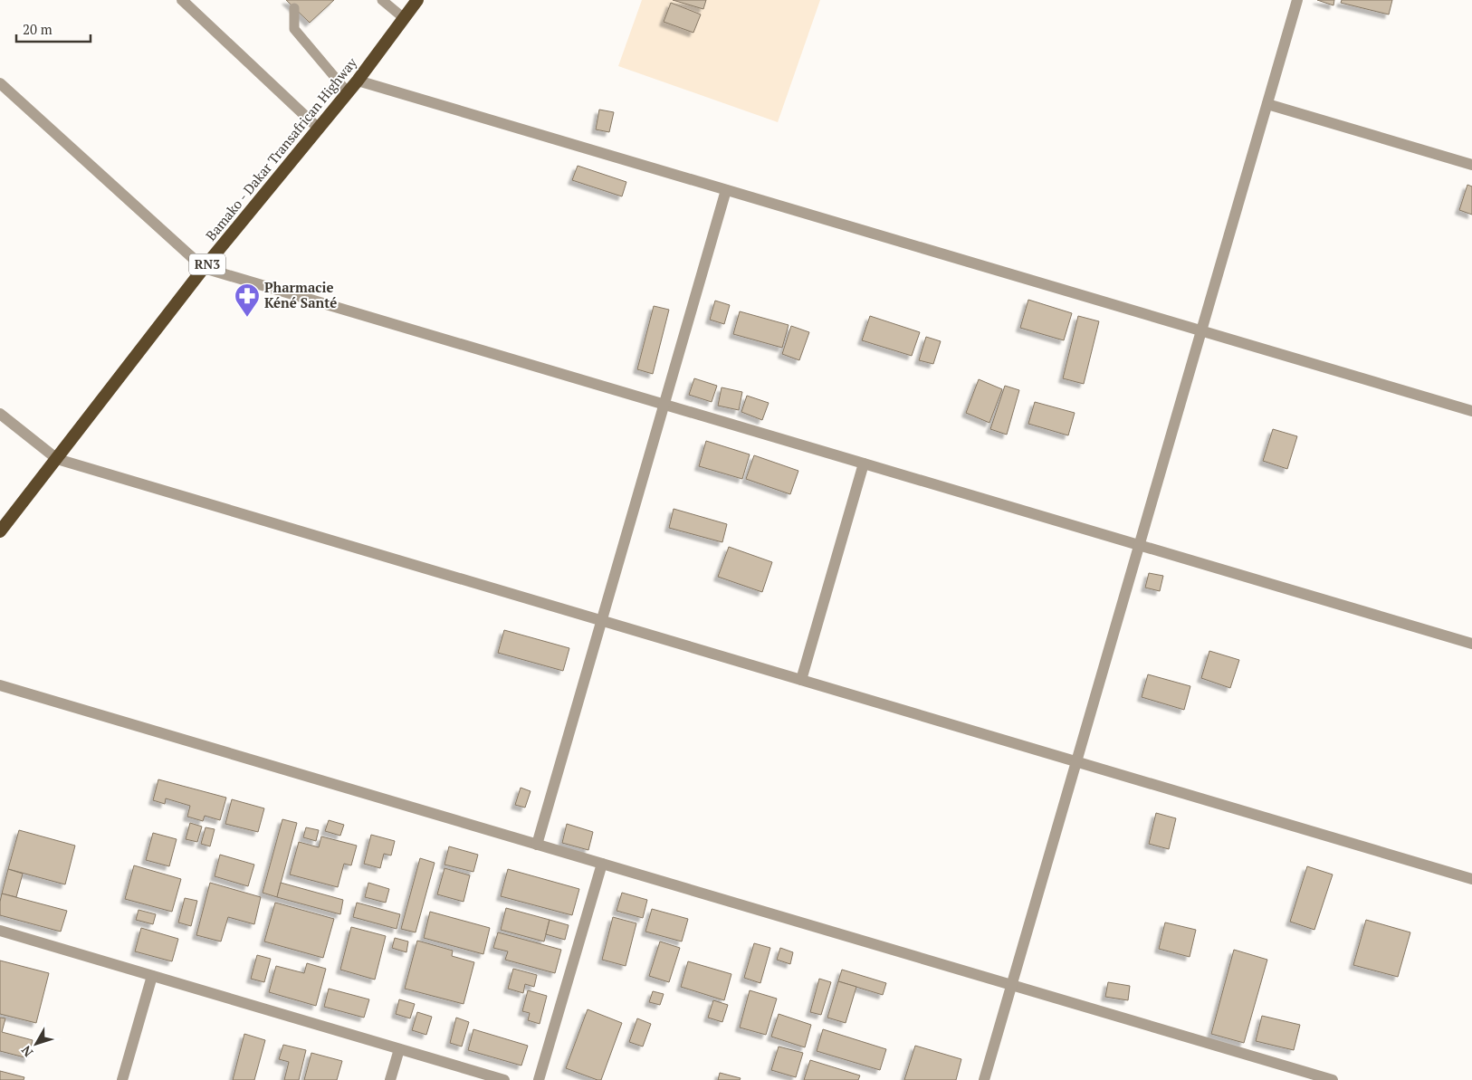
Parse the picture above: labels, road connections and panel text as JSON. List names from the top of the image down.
{
  "streets": {
    "highway": ["Bamako - Dakar Transafrican Highway", "RN3"]
  },
  "places": {
    "pharmacy": ["Pharmacie Kéné Santé"]
  },
  "scale_bar": "20 m",
  "north": "bottom left"
}
